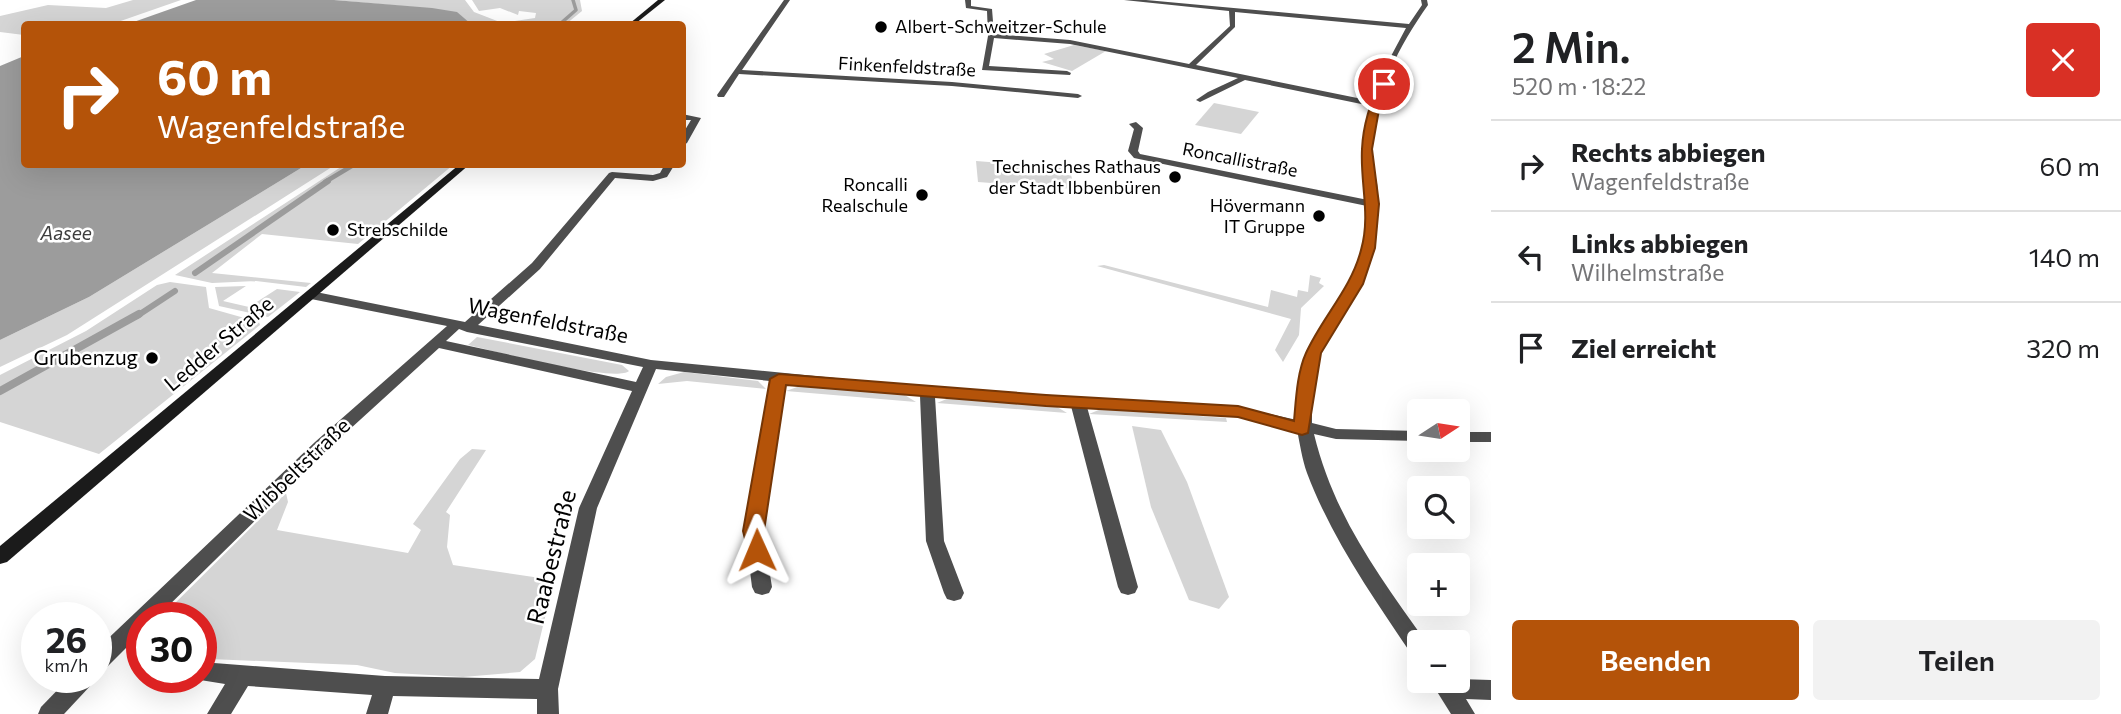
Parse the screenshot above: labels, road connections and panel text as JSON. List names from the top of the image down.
{
  "streets": {
    "main road": ["Ledder Straße"],
    "street": [
      "Finkenfeldstraße",
      "Roncallistraße",
      "Wagenfeldstraße",
      "Wibbeltstraße",
      "Raabestraße"
    ]
  },
  "crossings": [
    ["Wagenfeldstraße", "Ledder Straße"],
    ["Wagenfeldstraße", "Wibbeltstraße"],
    ["Wagenfeldstraße", "Raabestraße"]
  ],
  "water": ["Aasee"],
  "places": [
    "Albert-Schweitzer-Schule",
    "Technisches Rathaus der Stadt Ibbenbüren",
    "Roncalli Realschule",
    "Hövermann IT Gruppe",
    "Strebschilde",
    "Grubenzug"
  ],
  "north": "right",
  "page": {
    "heading": ["2 Min.", "520 m · 18:22"],
    "turn": ["60 m", "Wagenfeldstraße"],
    "list": [
      {
        "name": "Rechts abbiegen",
        "note": "Wagenfeldstraße",
        "value": "60 m"
      },
      {
        "name": "Links abbiegen",
        "note": "Wilhelmstraße",
        "value": "140 m"
      },
      {
        "name": "Ziel erreicht",
        "value": "320 m"
      }
    ],
    "map_buttons": ["+", "−"],
    "speed": "26 km/h",
    "limit": "30",
    "buttons": ["Beenden", "Teilen"]
  }
}
